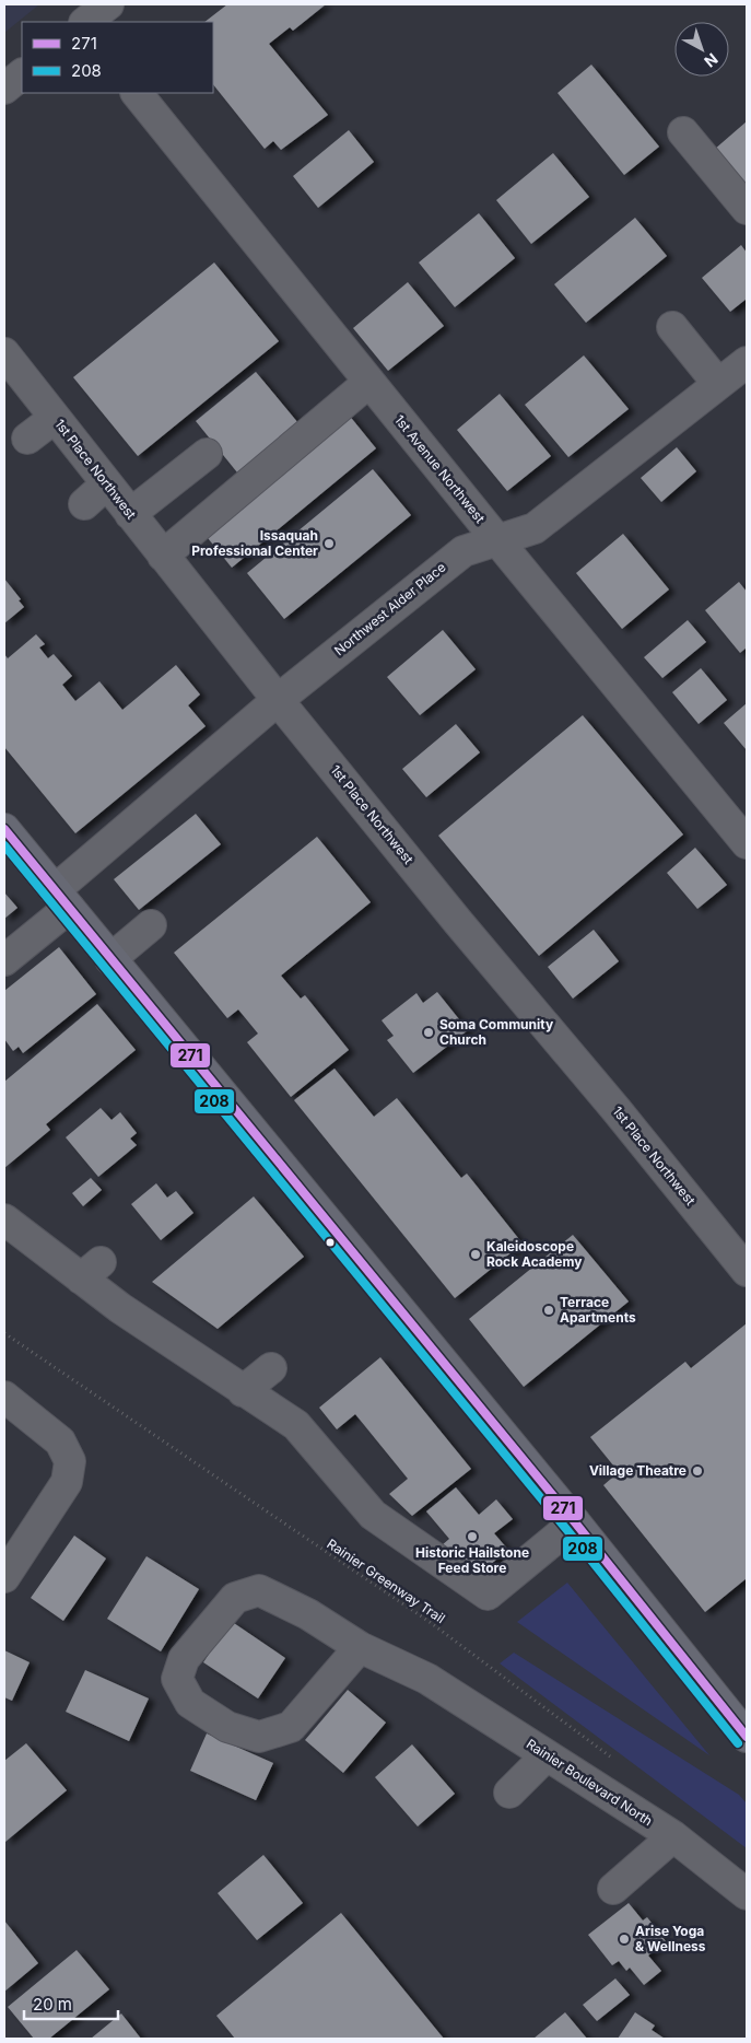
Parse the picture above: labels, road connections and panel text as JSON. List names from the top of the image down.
{
  "streets": {
    "street": [
      "1st Place Northwest",
      "1st Avenue Northwest",
      "Northwest Alder Place",
      "Rainier Boulevard North"
    ],
    "path": ["Rainier Greenway Trail"]
  },
  "crossings": [
    ["1st Place Northwest", "Northwest Alder Place"],
    ["1st Avenue Northwest", "Northwest Alder Place"]
  ],
  "places": [
    "Issaquah Professional Center",
    "Soma Community Church",
    "Kaleidoscope Rock Academy",
    "Terrace Apartments",
    "Village Theatre",
    "Historic Hailstone Feed Store",
    "Arise Yoga & Wellness"
  ],
  "lines": ["transit line 271", "transit line 208"],
  "legend": ["271", "208"],
  "scale_bar": "20 m",
  "north": "bottom right"
}
